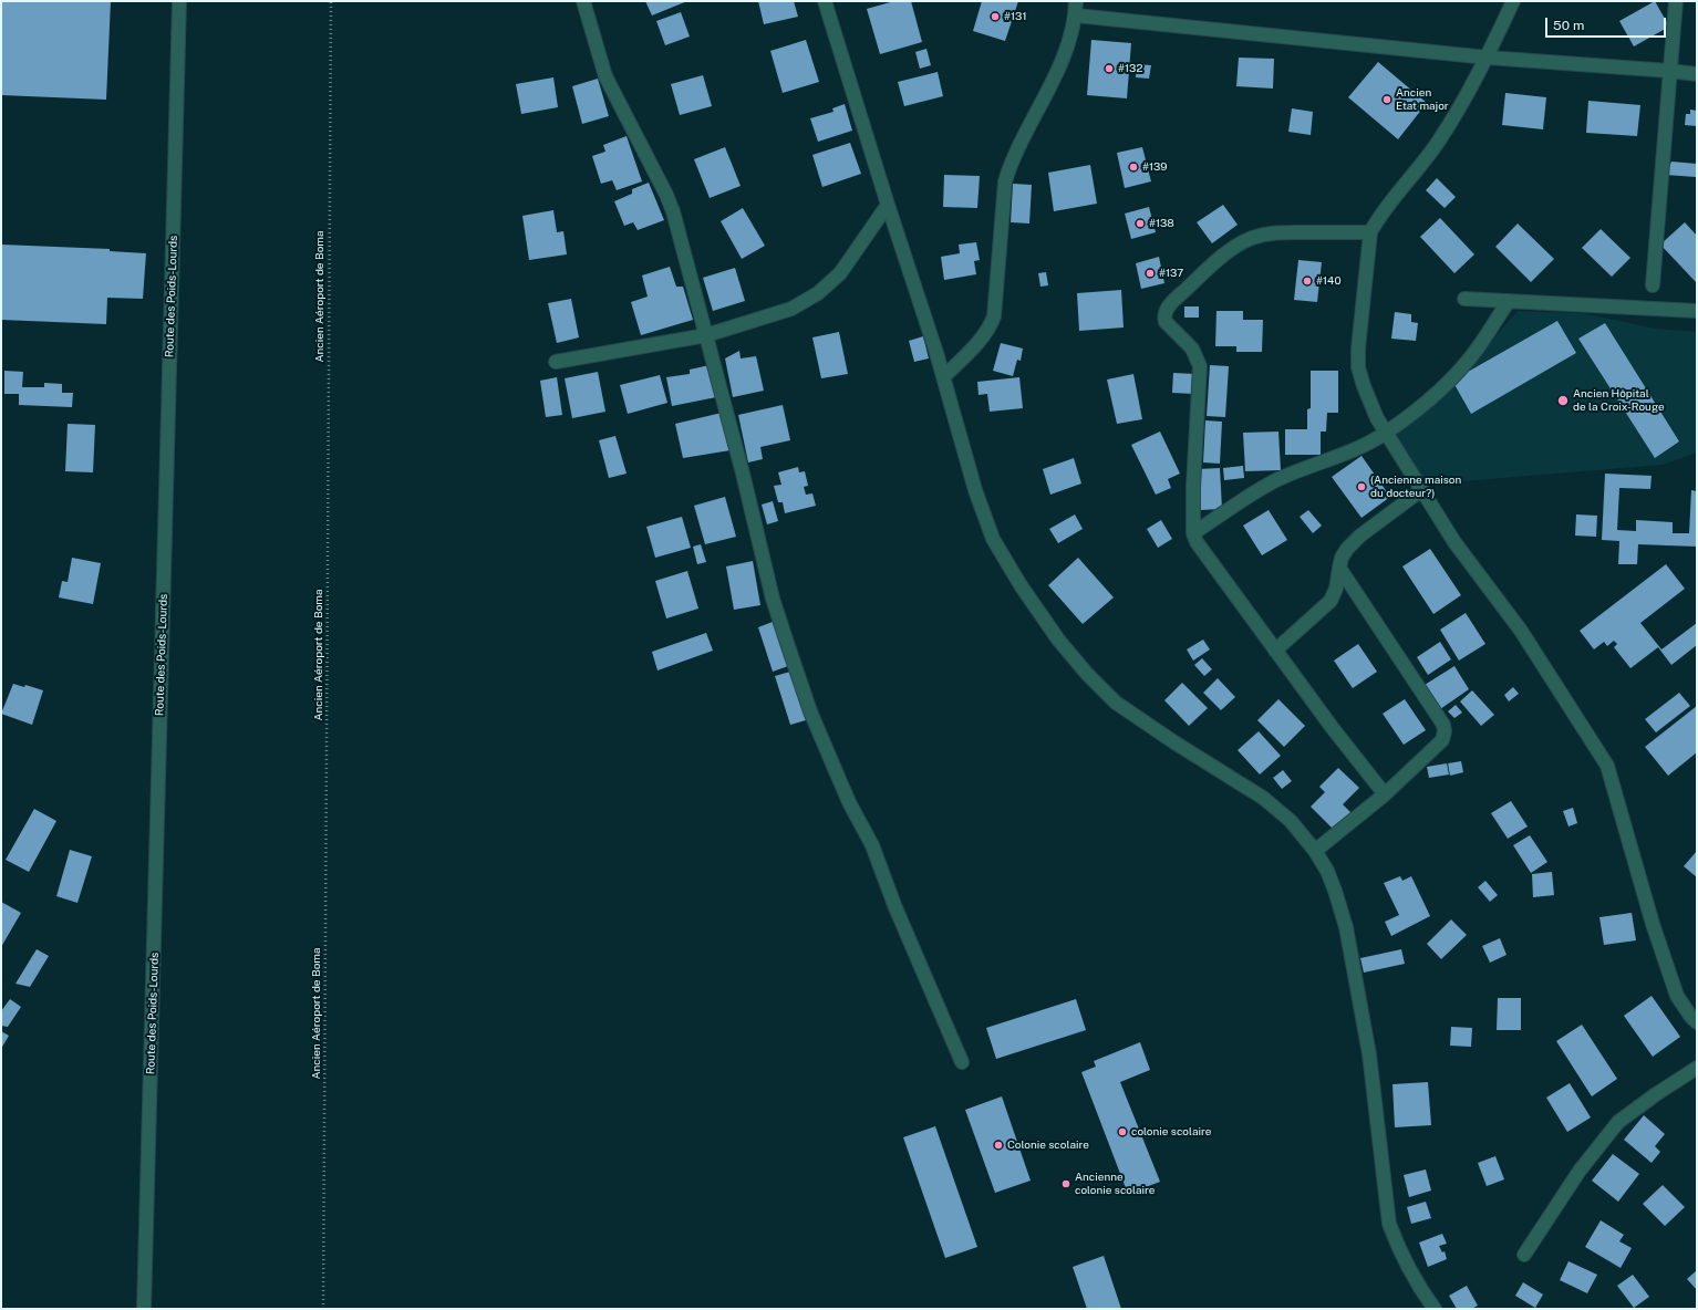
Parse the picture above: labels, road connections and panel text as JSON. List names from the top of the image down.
{
  "streets": {
    "street": ["Route des Poids-Lourds"],
    "path": ["Ancien Aéroport de Boma"]
  },
  "places": [
    "#131",
    "#132",
    "Ancien Etat major",
    "#139",
    "#138",
    "#137",
    "#140",
    "Ancien Hôpital de la Croix-Rouge",
    "(Ancienne maison du docteur?)",
    "colonie scolaire",
    "Colonie scolaire",
    "Ancienne colonie scolaire"
  ],
  "scale_bar": "50 m"
}
